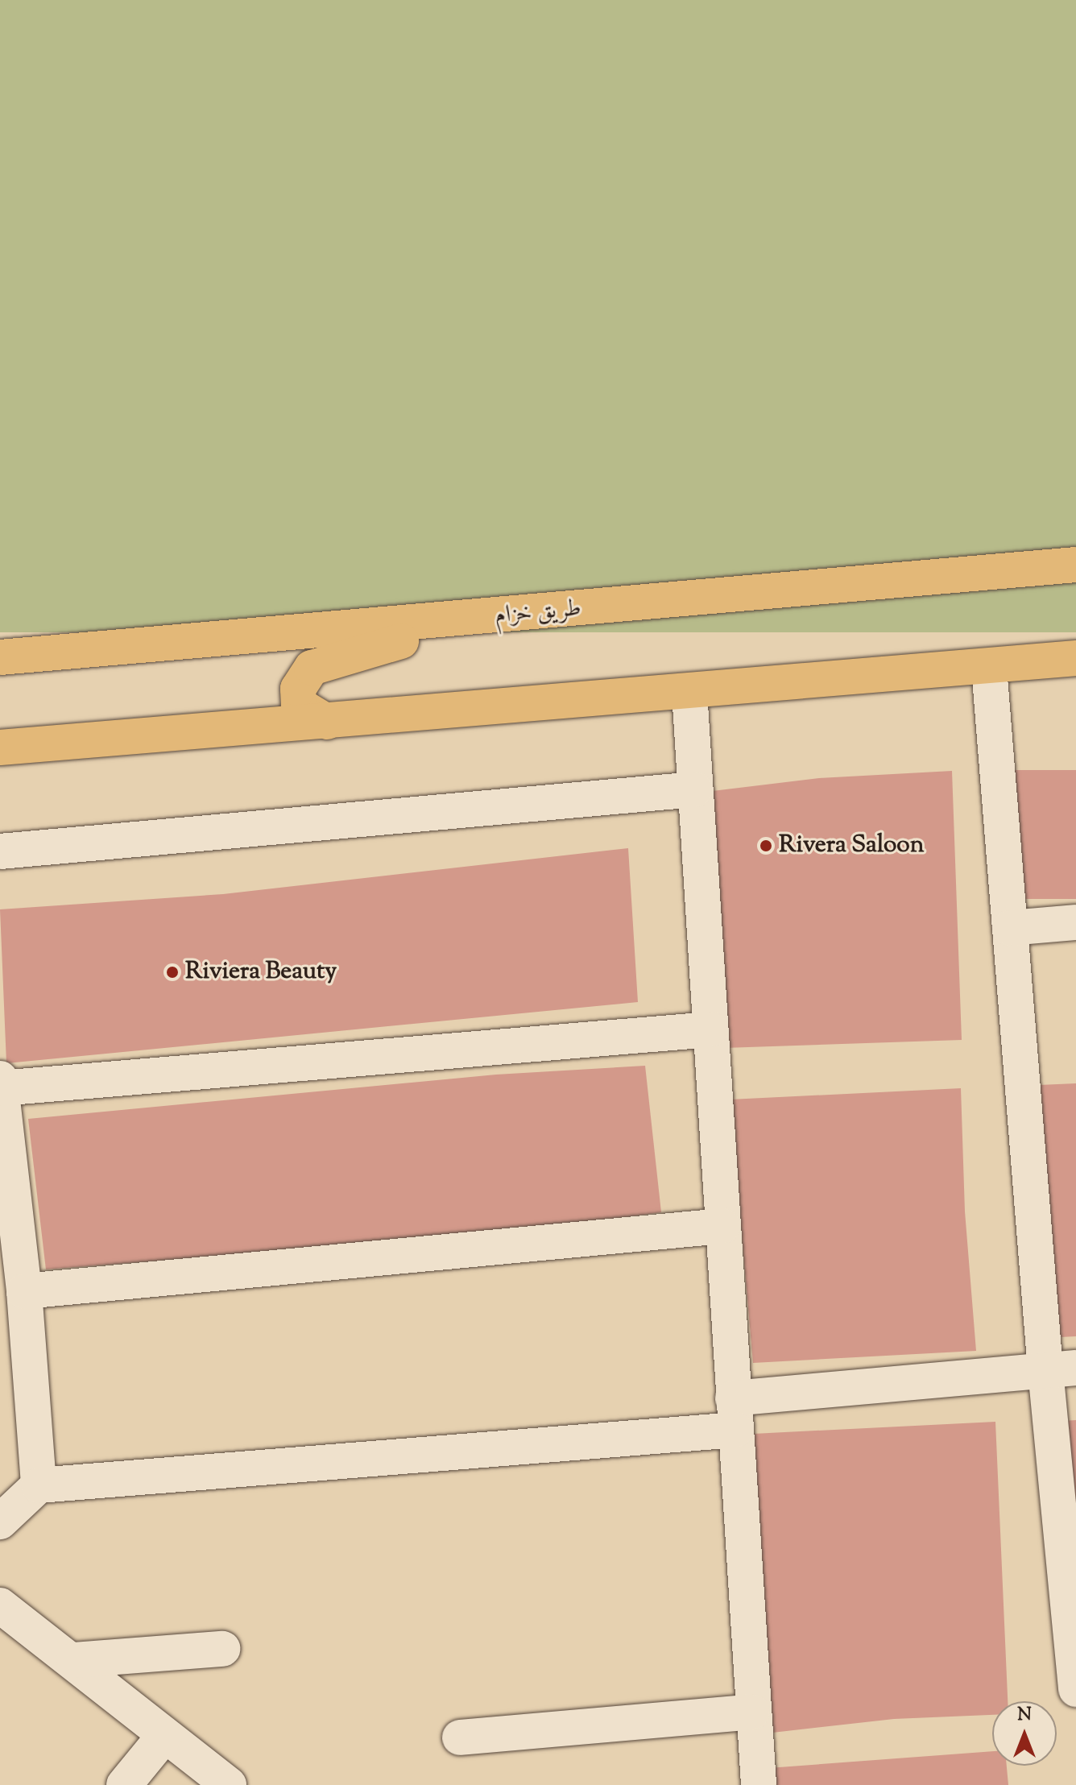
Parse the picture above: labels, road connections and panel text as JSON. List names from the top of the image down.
{
  "streets": {
    "main road": ["طريق خزام"]
  },
  "places": ["Rivera Saloon", "Riviera Beauty"],
  "north": "top"
}
